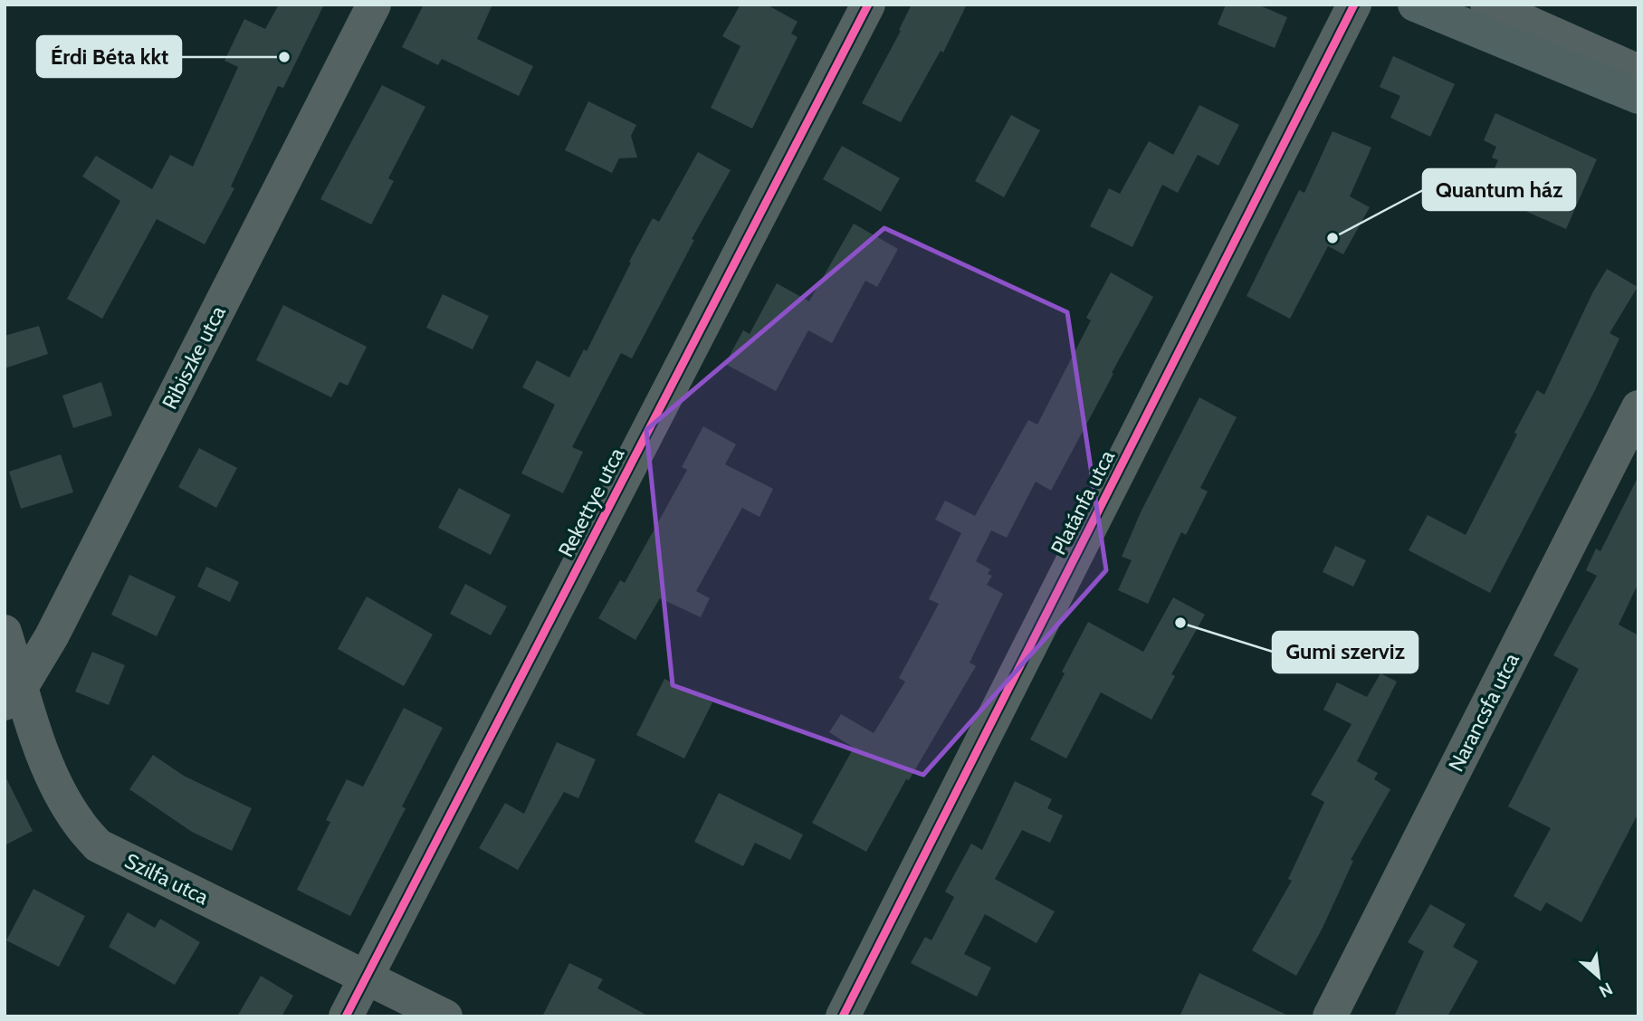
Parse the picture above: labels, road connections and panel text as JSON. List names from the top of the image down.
{
  "streets": {
    "street": [
      "Ribiszke utca",
      "Rekettye utca",
      "Platánfa utca",
      "Narancsfa utca",
      "Szilfa utca"
    ]
  },
  "crossings": [
    ["Ribiszke utca", "Szilfa utca"],
    ["Rekettye utca", "Szilfa utca"]
  ],
  "places": ["Érdi Béta kkt", "Quantum ház", "Gumi szerviz"],
  "north": "bottom right"
}
